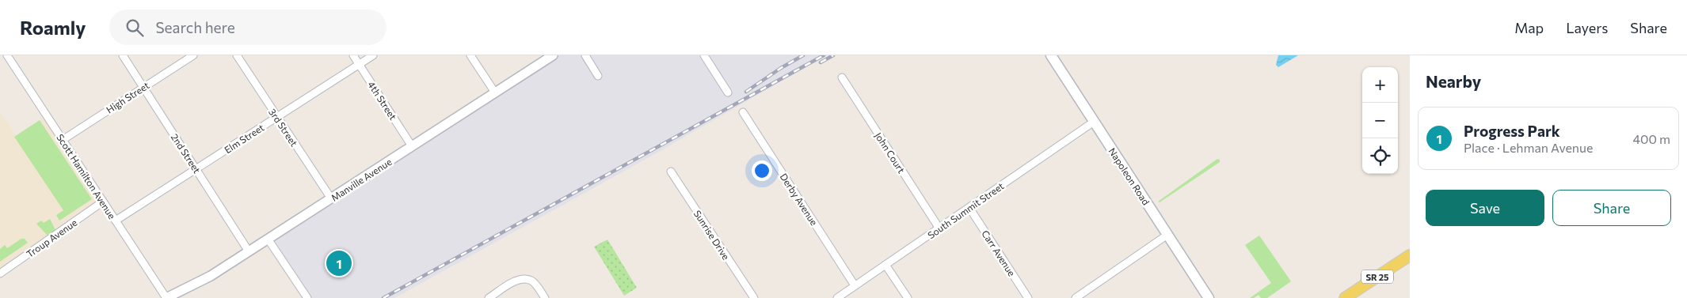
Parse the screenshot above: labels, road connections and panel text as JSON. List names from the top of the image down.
{
  "streets": {
    "main road": ["Napoleon Road", "SR 25"],
    "street": [
      "High Street",
      "4th Street",
      "3rd Street",
      "Elm Street",
      "John Court",
      "2nd Street",
      "Scott Hamilton Avenue",
      "Manville Avenue",
      "Derby Avenue",
      "South Summit Street",
      "Sunrise Drive",
      "Troup Avenue",
      "Carr Avenue"
    ]
  },
  "crossings": [
    ["High Street", "2nd Street"],
    ["High Street", "Scott Hamilton Avenue"],
    ["4th Street", "Elm Street"],
    ["4th Street", "Manville Avenue"],
    ["3rd Street", "Elm Street"],
    ["3rd Street", "Manville Avenue"],
    ["Elm Street", "2nd Street"],
    ["Elm Street", "Scott Hamilton Avenue"],
    ["John Court", "South Summit Street"],
    ["2nd Street", "Manville Avenue"],
    ["Scott Hamilton Avenue", "Manville Avenue"],
    ["Scott Hamilton Avenue", "Troup Avenue"],
    ["Napoleon Road", "South Summit Street"],
    ["Derby Avenue", "South Summit Street"],
    ["South Summit Street", "Carr Avenue"]
  ],
  "page": {
    "header": "Roamly",
    "search": "Search here",
    "nav": ["Map", "Layers", "Share"],
    "heading": "Nearby",
    "map_buttons": ["+", "−"],
    "list": [
      {
        "mark": "1",
        "name": "Progress Park",
        "note": "Place · Lehman Avenue",
        "value": "400 m"
      }
    ],
    "buttons": ["Save", "Share"],
    "pins": "1"
  }
}
